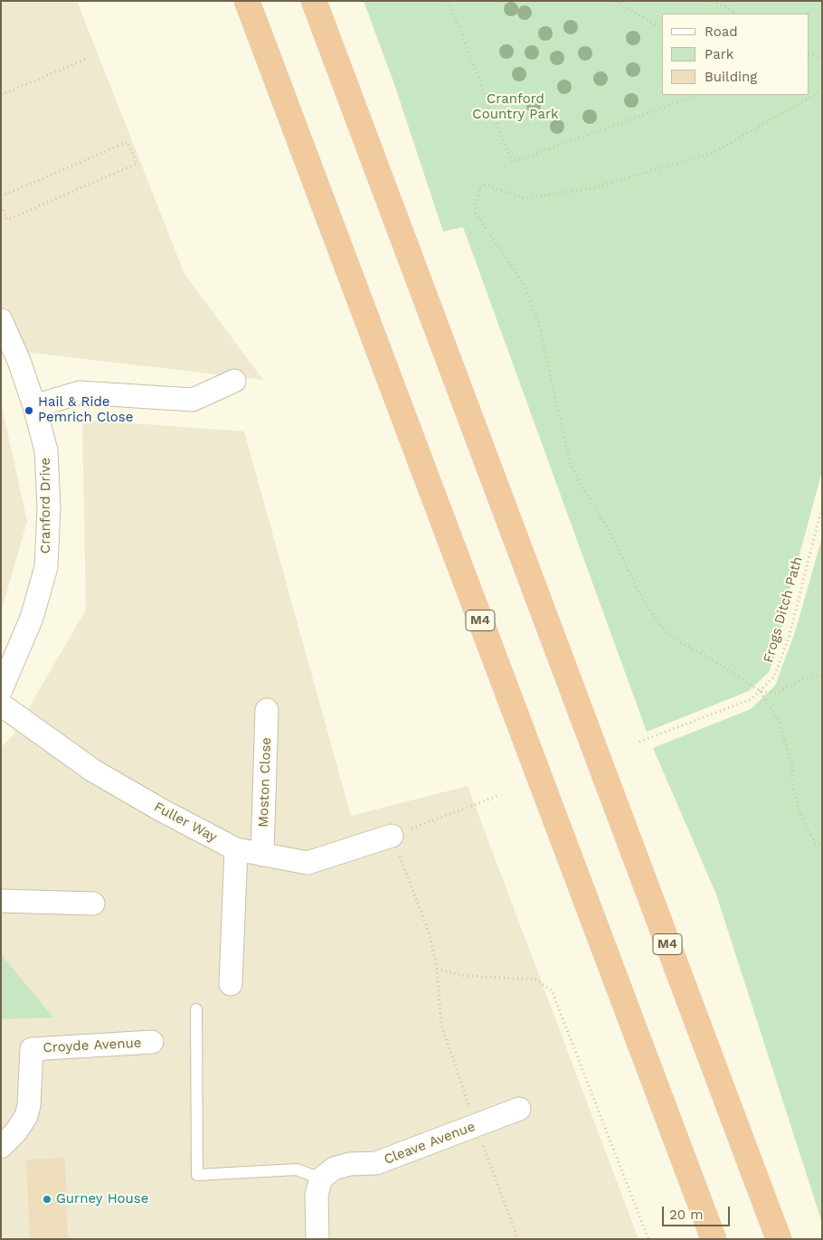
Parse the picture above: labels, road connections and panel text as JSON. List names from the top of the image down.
{
  "streets": {
    "highway": ["M4"],
    "street": [
      "Cranford Drive",
      "Moston Close",
      "Fuller Way",
      "Croyde Avenue",
      "Cleave Avenue"
    ],
    "path": ["Frogs Ditch Path"]
  },
  "crossings": [
    ["Moston Close", "Fuller Way"]
  ],
  "parks": ["Cranford Country Park"],
  "places": ["Hail & Ride Pemrich Close", "Gurney House"],
  "legend": ["Road", "Park", "Building"],
  "scale_bar": "20 m"
}
